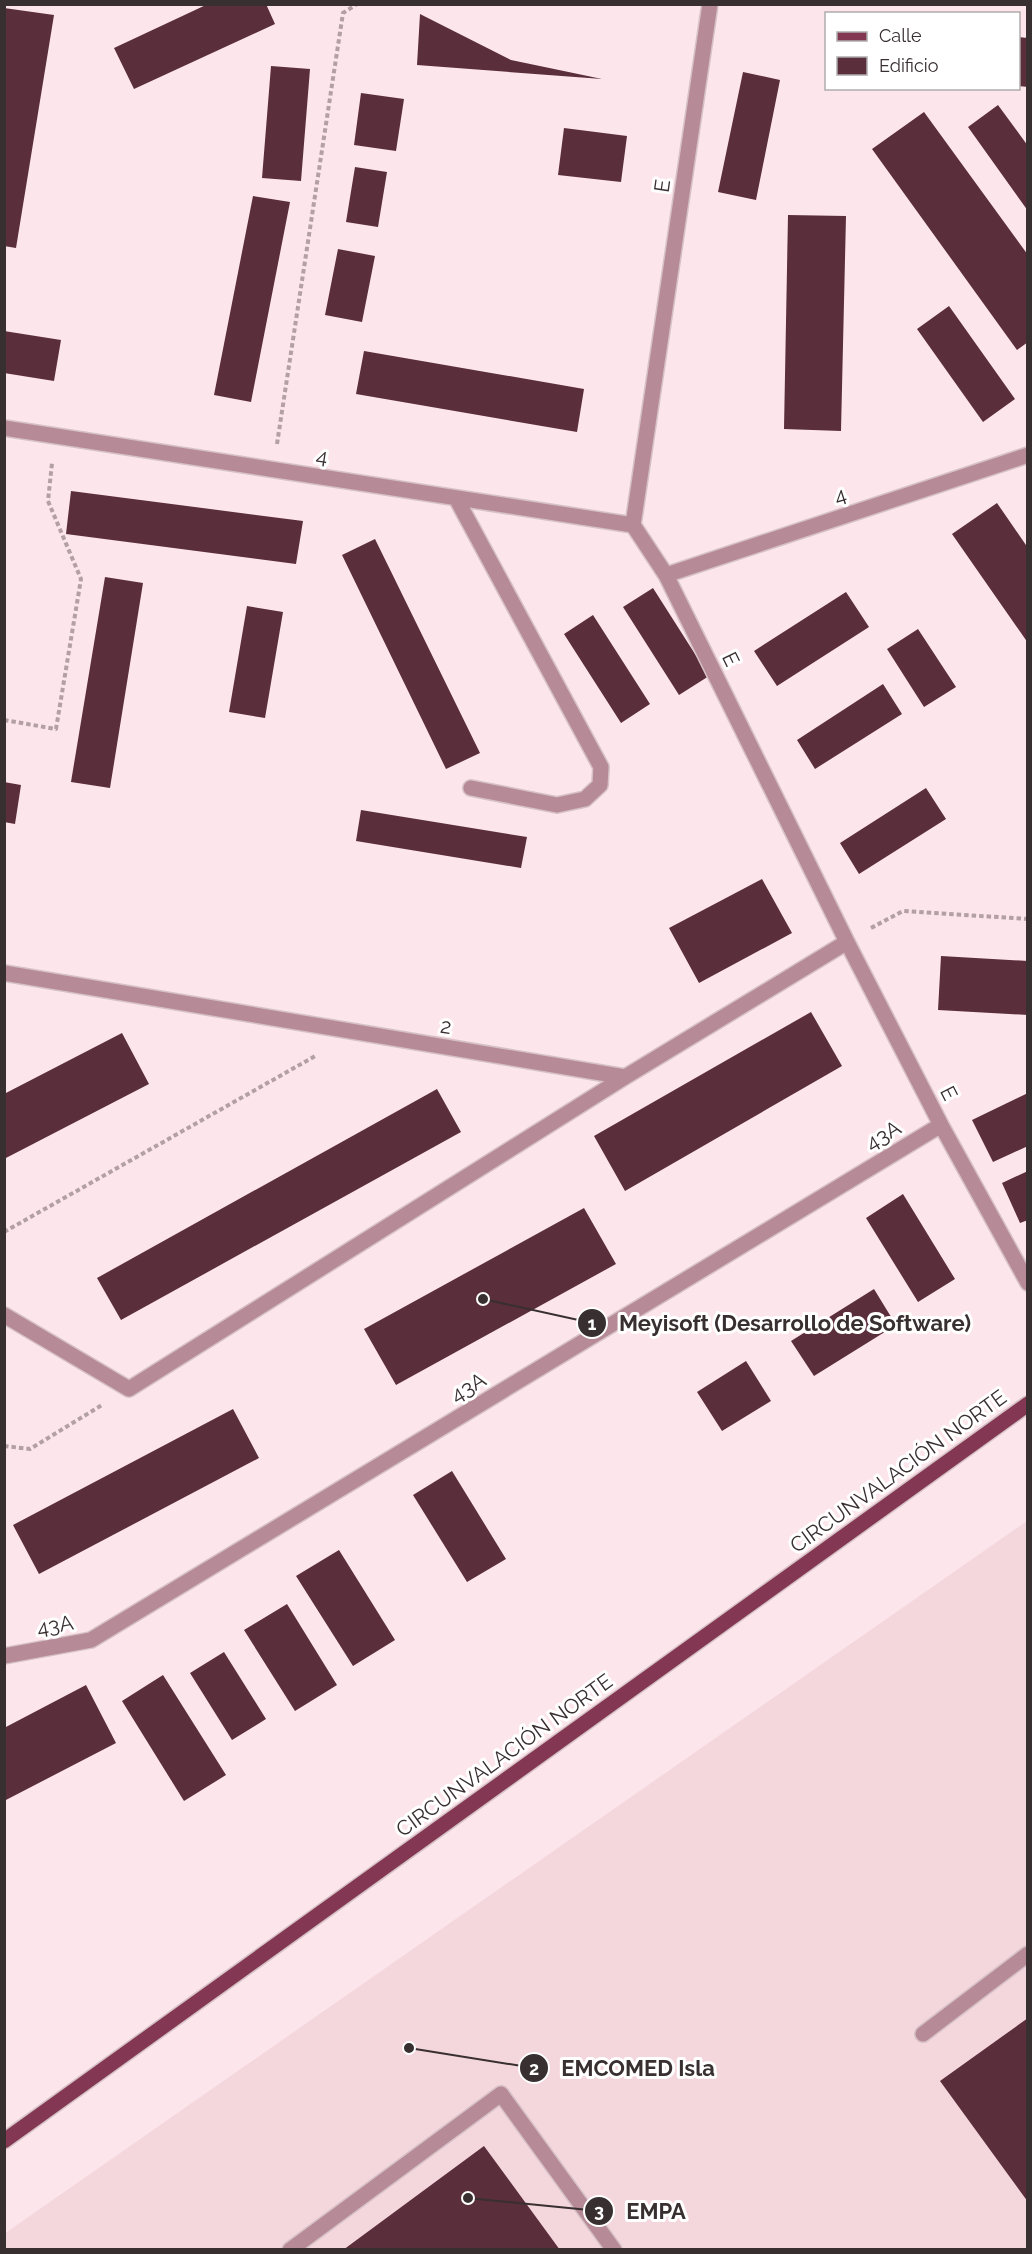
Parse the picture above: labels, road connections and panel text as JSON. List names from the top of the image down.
{
  "streets": {
    "main road": ["CIRCUNVALACIÓN NORTE"],
    "street": [
      "E",
      "4",
      "2",
      "43A"
    ]
  },
  "crossings": [
    ["E", "4"],
    ["E", "43A"]
  ],
  "places": ["Meyisoft (Desarrollo de Software)", "EMCOMED Isla", "EMPA"],
  "legend": ["Calle", "Edificio"]
}
